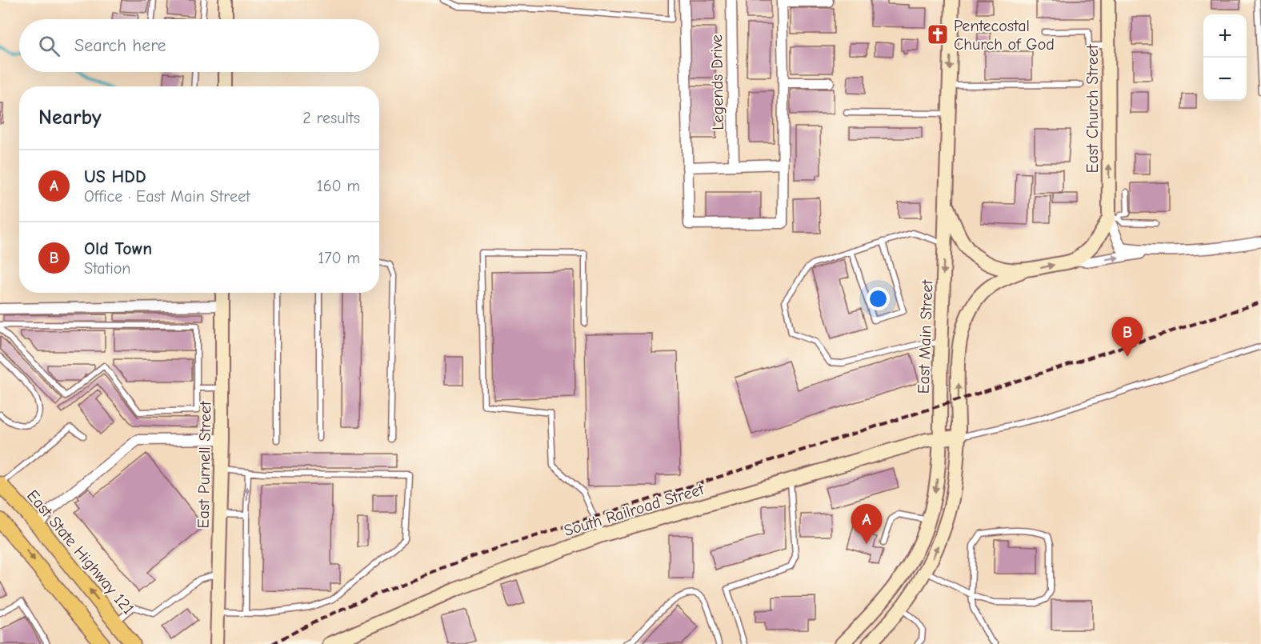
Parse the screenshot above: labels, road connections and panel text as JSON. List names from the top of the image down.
{
  "streets": {
    "main road": [
      "East Church Street",
      "East Main Street",
      "East Purnell Street",
      "South Railroad Street",
      "East State Highway 121"
    ],
    "street": ["Legends Drive"]
  },
  "crossings": [
    ["East Main Street", "South Railroad Street"]
  ],
  "one_way": ["East Church Street"],
  "places": {
    "church": ["Pentecostal Church of God"]
  },
  "page": {
    "map_buttons": ["+", "−"],
    "search": "Search here",
    "heading": ["Nearby", "2 results"],
    "list": [
      {
        "mark": "A",
        "name": "US HDD",
        "note": "Office · East Main Street",
        "value": "160 m"
      },
      {
        "mark": "B",
        "name": "Old Town",
        "note": "Station",
        "value": "170 m"
      }
    ],
    "pins": ["B", "A"]
  }
}
